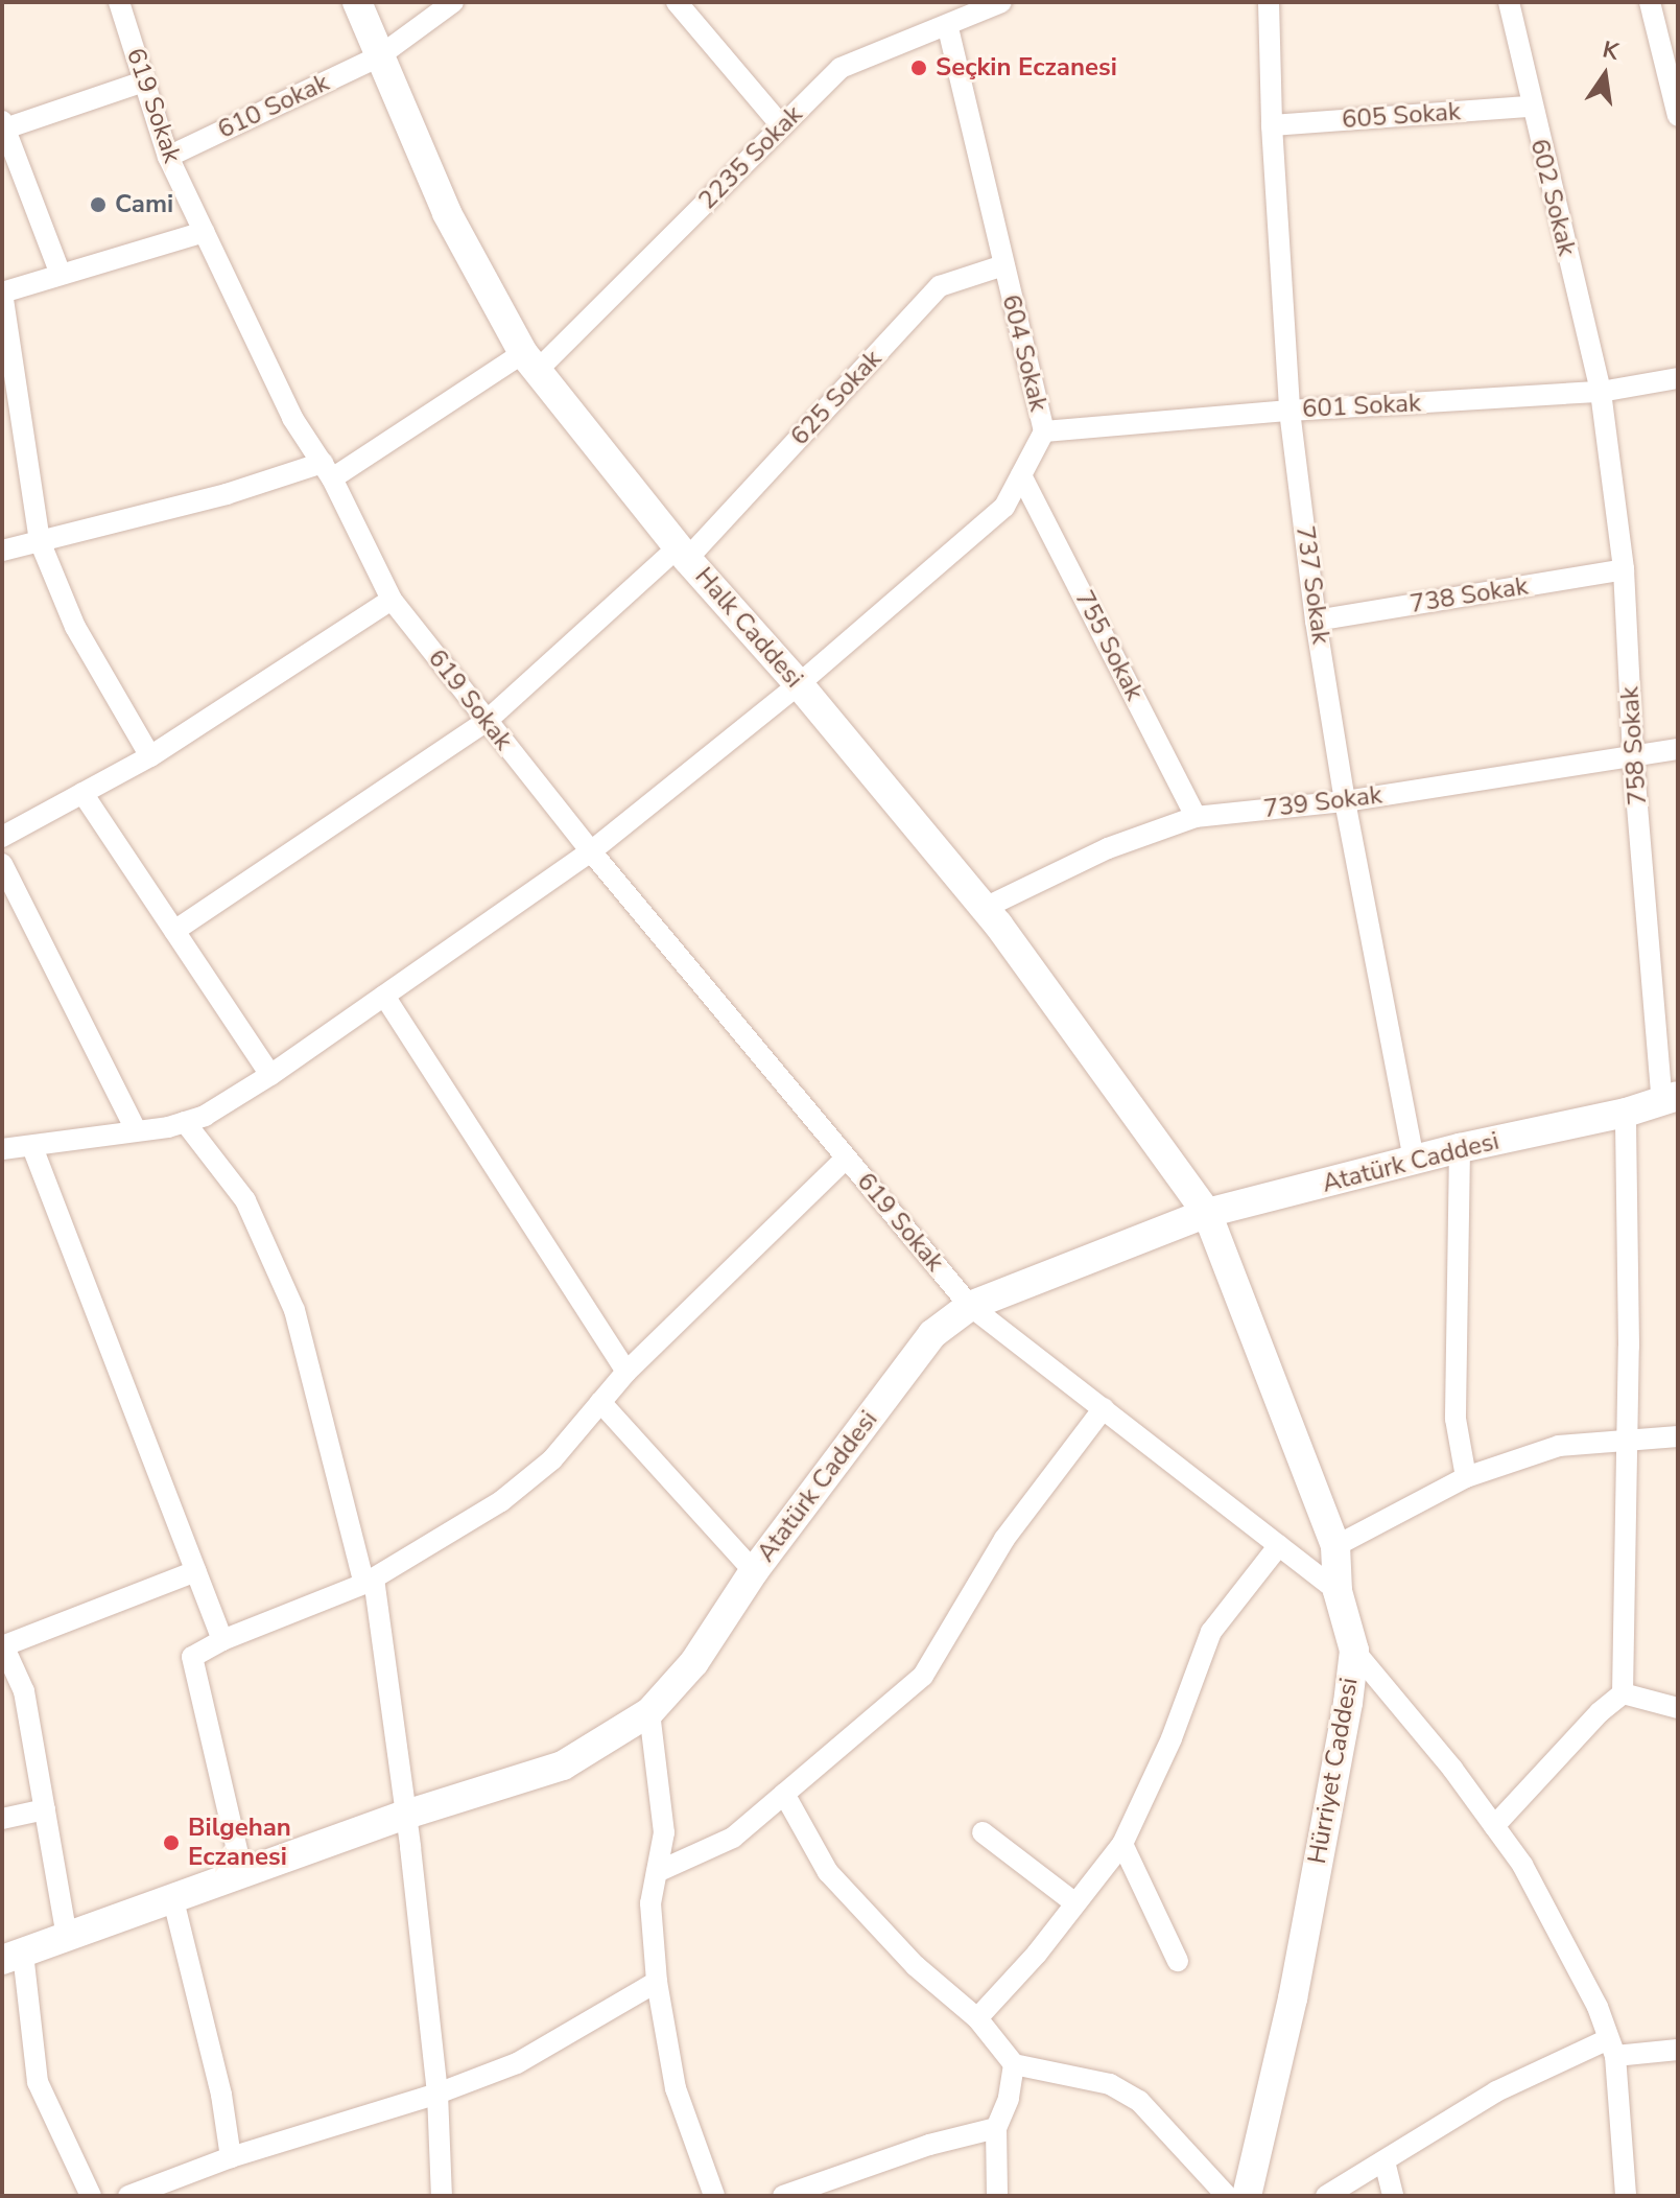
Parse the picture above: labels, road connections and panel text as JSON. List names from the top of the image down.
{
  "streets": {
    "street": [
      "619 Sokak",
      "610 Sokak",
      "605 Sokak",
      "2235 Sokak",
      "602 Sokak",
      "604 Sokak",
      "625 Sokak",
      "601 Sokak",
      "737 Sokak",
      "738 Sokak",
      "Halk Caddesi",
      "755 Sokak",
      "758 Sokak",
      "739 Sokak",
      "Atatürk Caddesi",
      "Hürriyet Caddesi"
    ]
  },
  "crossings": [
    ["619 Sokak", "610 Sokak"],
    ["619 Sokak", "2235 Sokak"],
    ["619 Sokak", "604 Sokak"],
    ["619 Sokak", "625 Sokak"],
    ["619 Sokak", "Atatürk Caddesi"],
    ["619 Sokak", "Hürriyet Caddesi"],
    ["610 Sokak", "Halk Caddesi"],
    ["605 Sokak", "602 Sokak"],
    ["605 Sokak", "737 Sokak"],
    ["2235 Sokak", "604 Sokak"],
    ["2235 Sokak", "Halk Caddesi"],
    ["602 Sokak", "601 Sokak"],
    ["602 Sokak", "758 Sokak"],
    ["604 Sokak", "625 Sokak"],
    ["604 Sokak", "601 Sokak"],
    ["604 Sokak", "Halk Caddesi"],
    ["604 Sokak", "755 Sokak"],
    ["625 Sokak", "Halk Caddesi"],
    ["601 Sokak", "737 Sokak"],
    ["601 Sokak", "758 Sokak"],
    ["737 Sokak", "738 Sokak"],
    ["737 Sokak", "739 Sokak"],
    ["737 Sokak", "Atatürk Caddesi"],
    ["738 Sokak", "758 Sokak"],
    ["Halk Caddesi", "739 Sokak"],
    ["Halk Caddesi", "Atatürk Caddesi"],
    ["Halk Caddesi", "Hürriyet Caddesi"],
    ["755 Sokak", "739 Sokak"],
    ["758 Sokak", "739 Sokak"],
    ["758 Sokak", "Atatürk Caddesi"],
    ["Atatürk Caddesi", "Hürriyet Caddesi"]
  ],
  "places": ["Seçkin Eczanesi", "Cami", "Bilgehan Eczanesi"],
  "north": "top"
}
